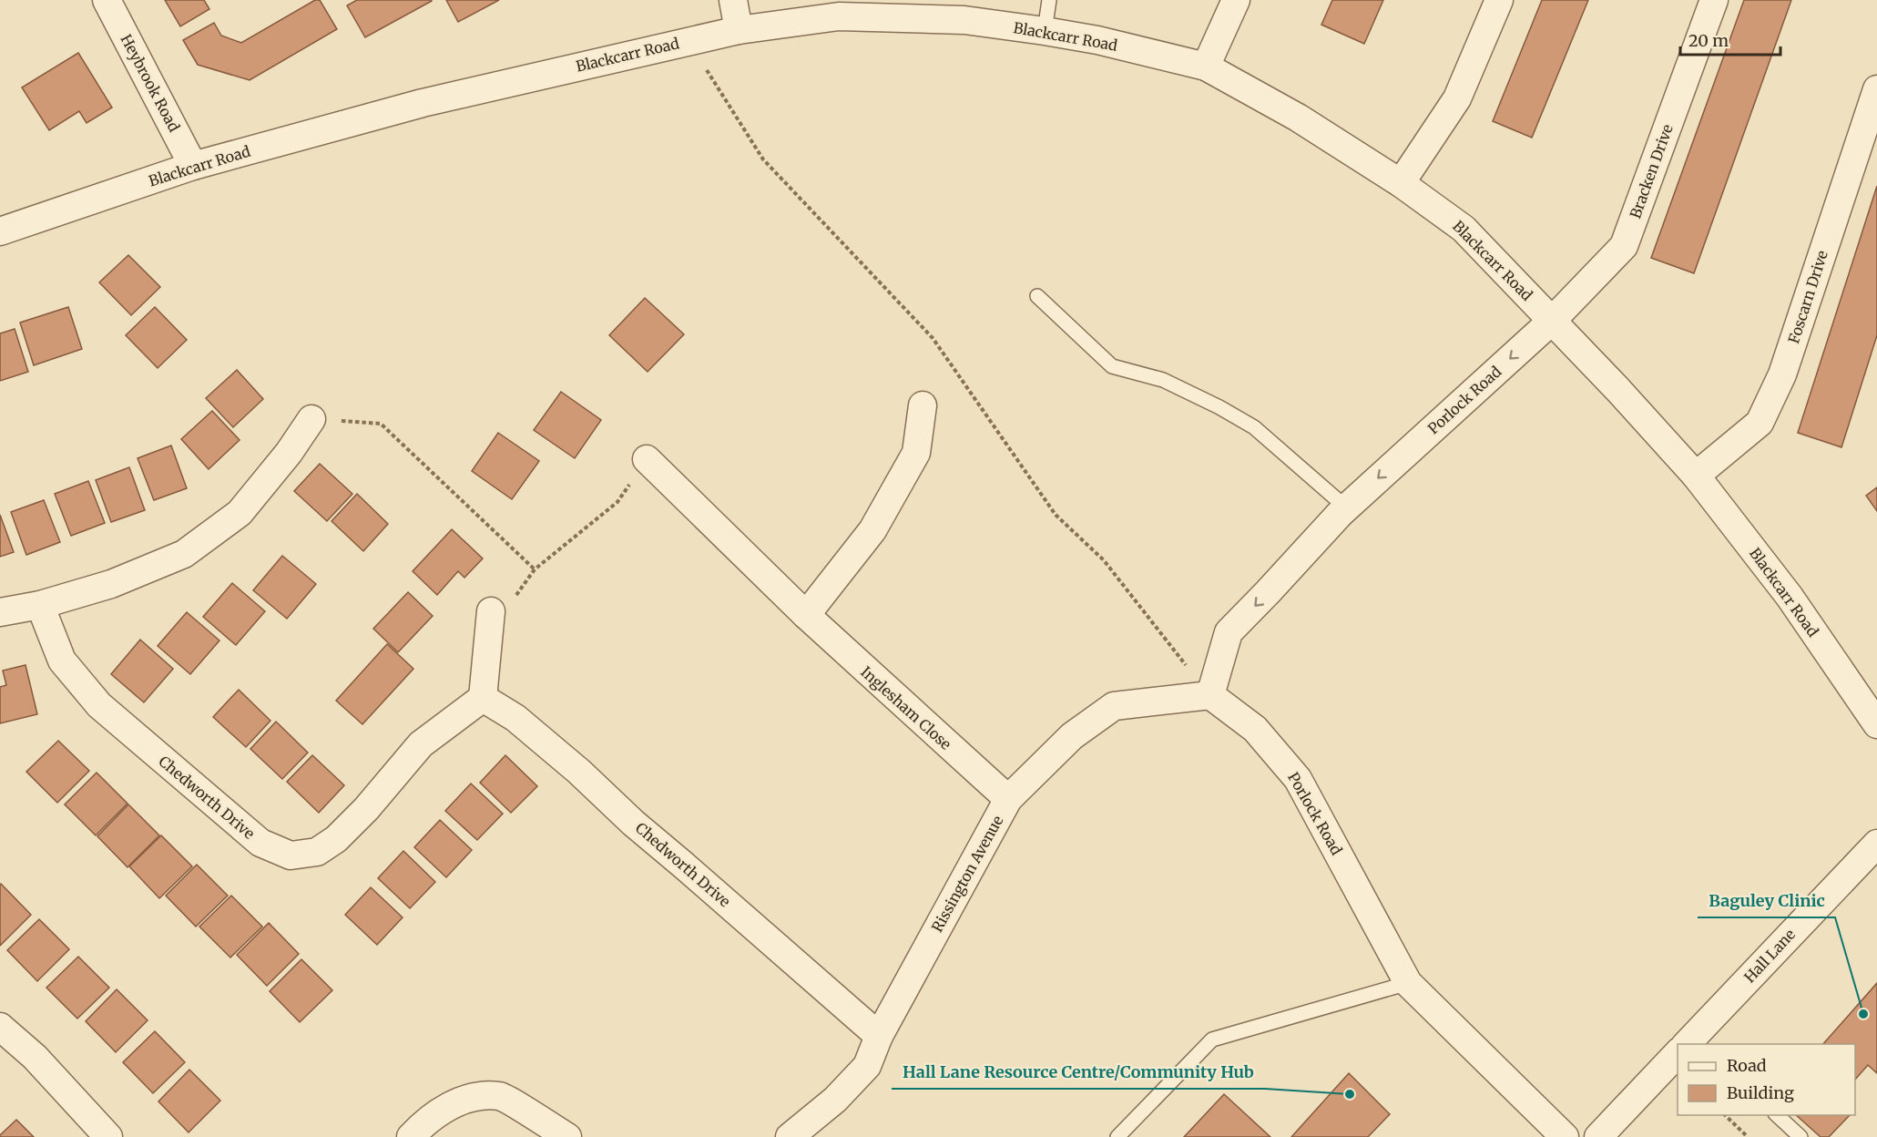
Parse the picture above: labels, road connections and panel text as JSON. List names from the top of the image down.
{
  "streets": {
    "street": [
      "Blackcarr Road",
      "Heybrook Road",
      "Bracken Drive",
      "Foscarn Drive",
      "Porlock Road",
      "Inglesham Close",
      "Chedworth Drive",
      "Rissington Avenue",
      "Hall Lane"
    ]
  },
  "crossings": [
    ["Blackcarr Road", "Heybrook Road"],
    ["Blackcarr Road", "Bracken Drive"],
    ["Blackcarr Road", "Foscarn Drive"],
    ["Blackcarr Road", "Porlock Road"],
    ["Bracken Drive", "Porlock Road"],
    ["Porlock Road", "Rissington Avenue"],
    ["Inglesham Close", "Rissington Avenue"],
    ["Chedworth Drive", "Rissington Avenue"]
  ],
  "one_way": ["Porlock Road"],
  "places": ["Baguley Clinic", "Hall Lane Resource Centre/Community Hub"],
  "legend": ["Road", "Building"],
  "scale_bar": "20 m"
}
